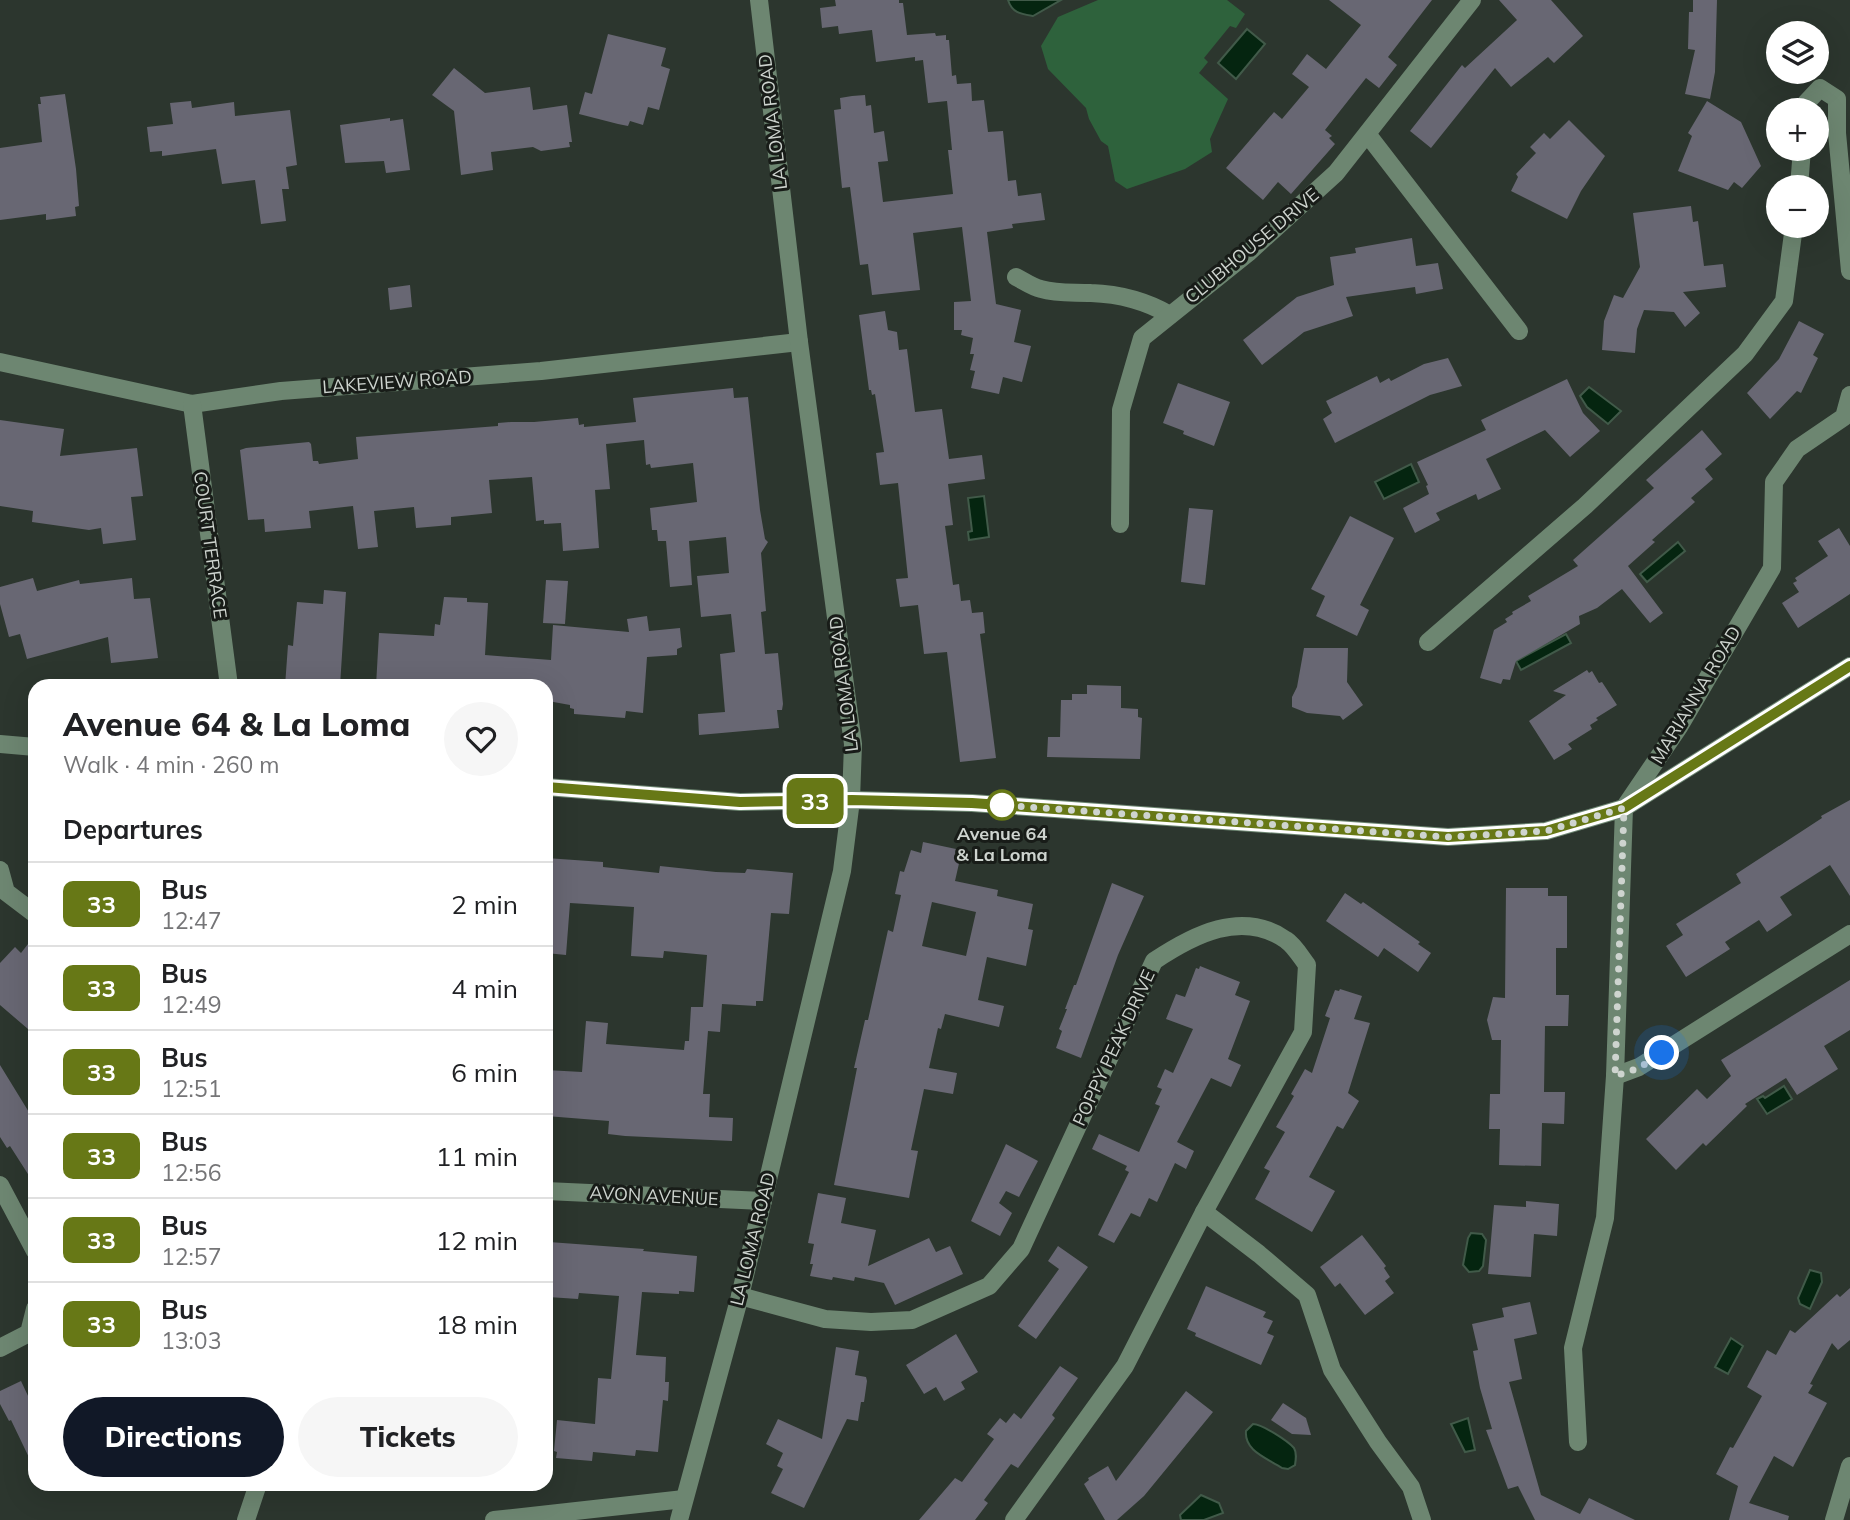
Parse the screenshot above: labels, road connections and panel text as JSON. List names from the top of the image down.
{
  "streets": {
    "street": [
      "LA LOMA ROAD",
      "CLUBHOUSE DRIVE",
      "LAKEVIEW ROAD",
      "COURT TERRACE",
      "MARIANNA ROAD",
      "POPPY PEAK DRIVE",
      "AVON AVENUE"
    ]
  },
  "crossings": [
    ["LA LOMA ROAD", "LAKEVIEW ROAD"],
    ["LA LOMA ROAD", "POPPY PEAK DRIVE"],
    ["LA LOMA ROAD", "AVON AVENUE"],
    ["LAKEVIEW ROAD", "COURT TERRACE"]
  ],
  "places": ["Avenue 64 & La Loma"],
  "lines": ["bus line 33"],
  "page": {
    "on_map": "33",
    "map_buttons": ["+", "−"],
    "heading": [
      ["Avenue 64 & La Loma", "Walk · 4 min · 260 m"],
      "Departures"
    ],
    "list": [
      {
        "mark": "33",
        "name": "Bus",
        "note": "12:47",
        "value": "2 min"
      },
      {
        "mark": "33",
        "name": "Bus",
        "note": "12:49",
        "value": "4 min"
      },
      {
        "mark": "33",
        "name": "Bus",
        "note": "12:51",
        "value": "6 min"
      },
      {
        "mark": "33",
        "name": "Bus",
        "note": "12:56",
        "value": "11 min"
      },
      {
        "mark": "33",
        "name": "Bus",
        "note": "12:57",
        "value": "12 min"
      },
      {
        "mark": "33",
        "name": "Bus",
        "note": "13:03",
        "value": "18 min"
      }
    ],
    "buttons": ["Directions", "Tickets"]
  }
}
